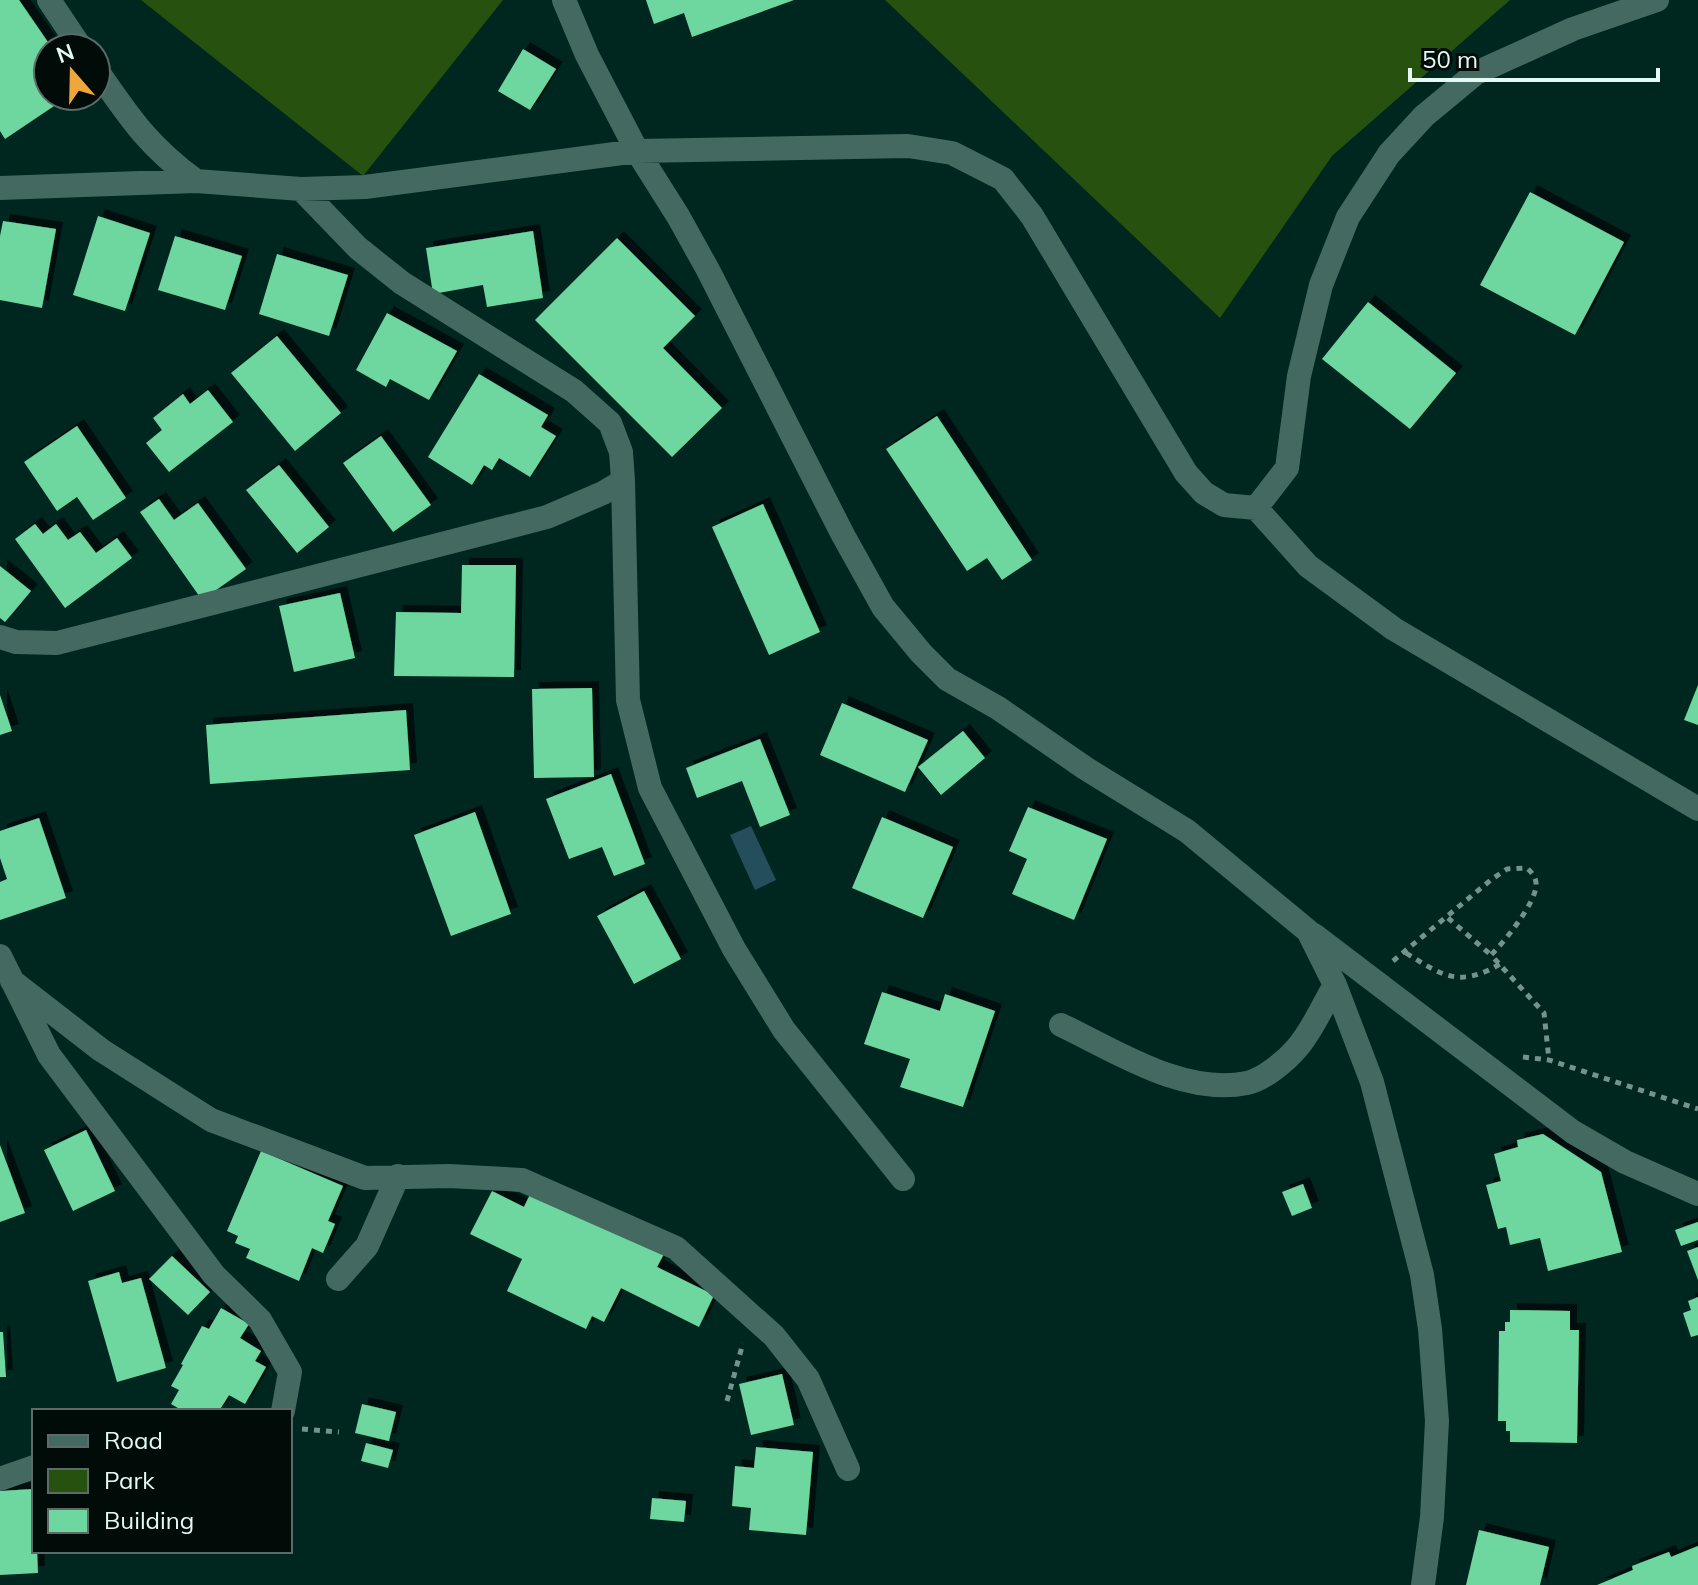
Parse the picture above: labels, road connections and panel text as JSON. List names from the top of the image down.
{
  "legend": ["Road", "Park", "Building"],
  "scale_bar": "50 m",
  "north": "top"
}
